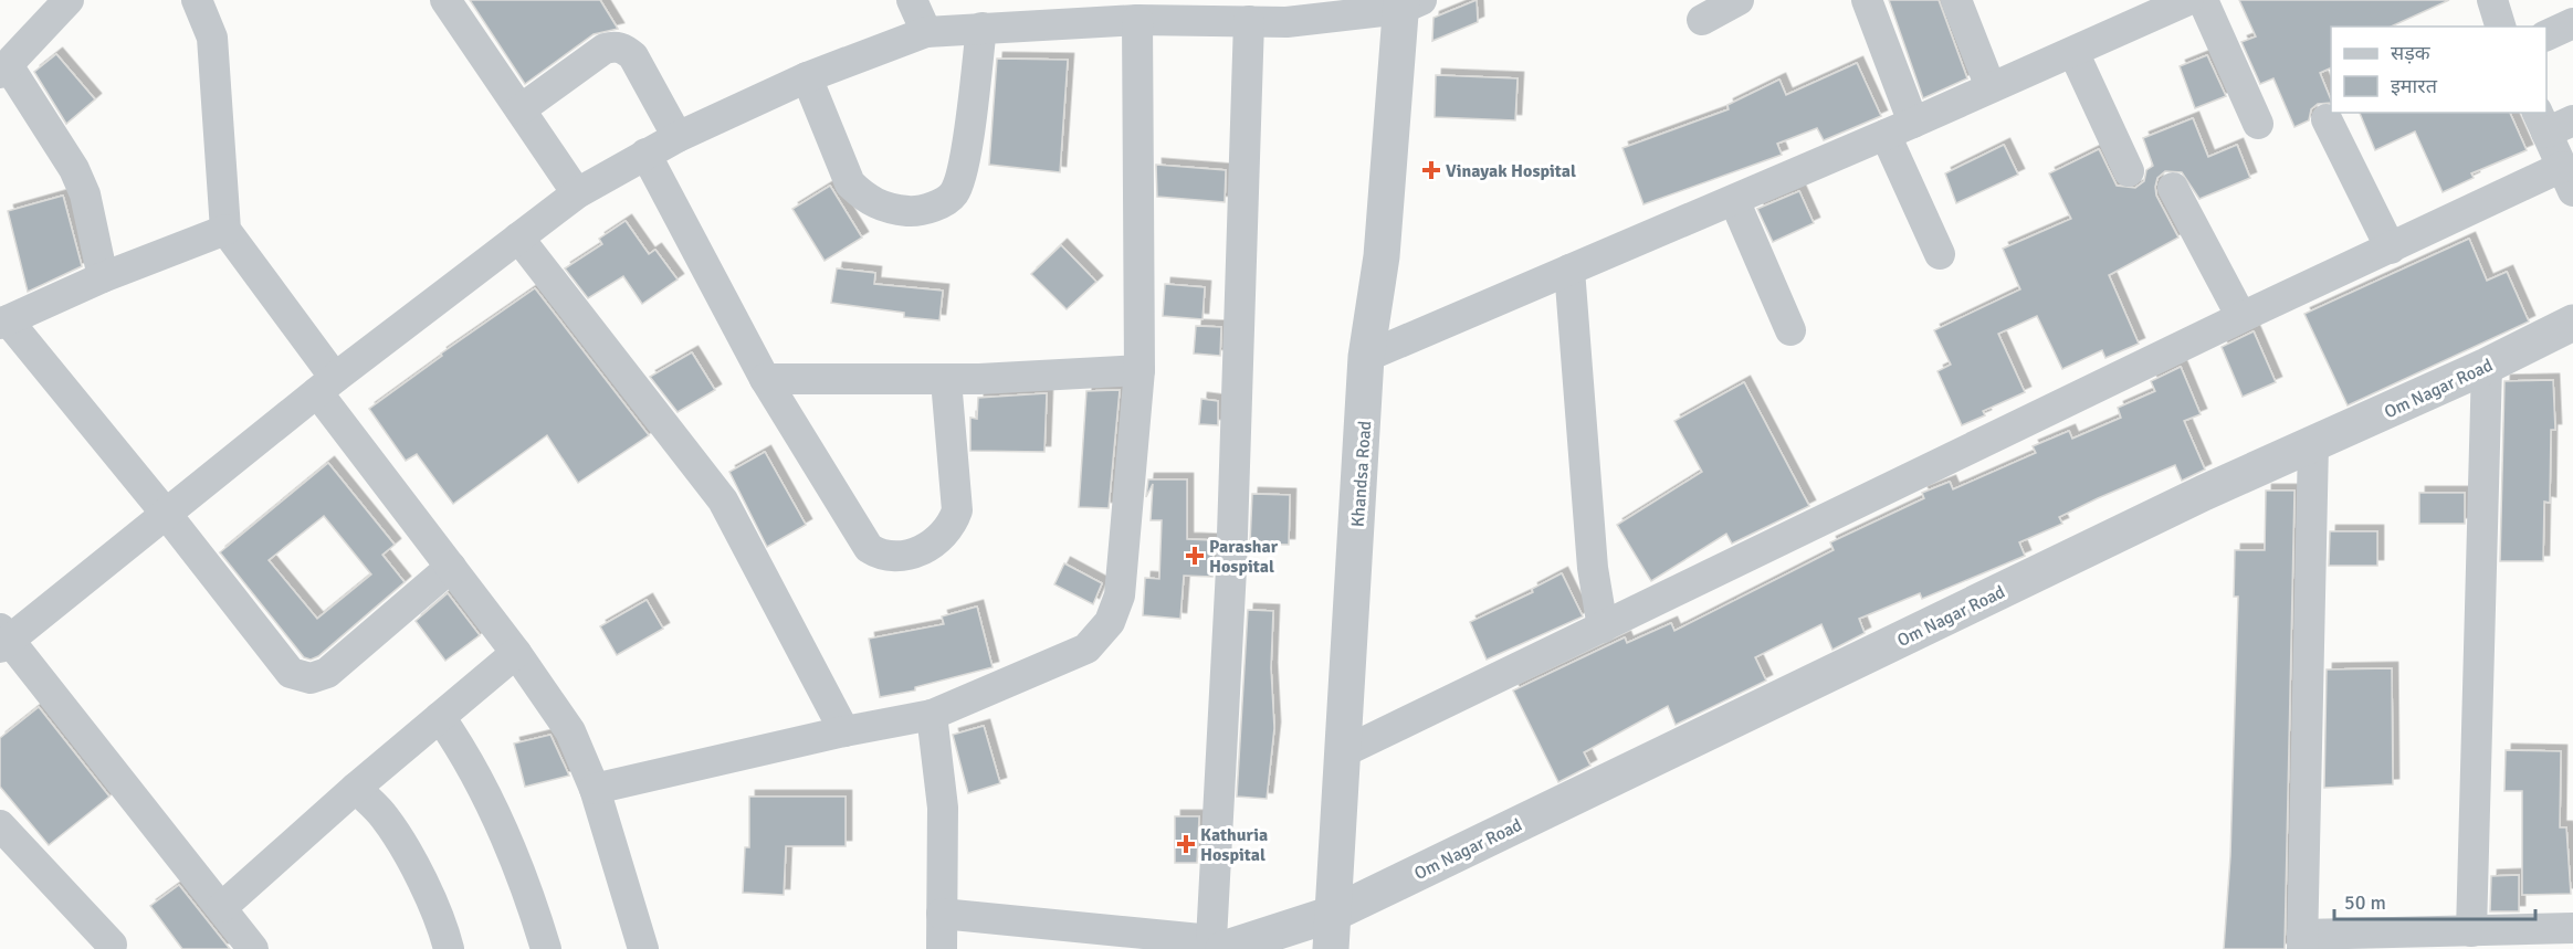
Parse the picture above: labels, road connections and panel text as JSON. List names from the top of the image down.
{
  "streets": {
    "street": ["Om Nagar Road", "Khandsa Road"]
  },
  "crossings": [
    ["Om Nagar Road", "Khandsa Road"]
  ],
  "places": {
    "health": ["Vinayak Hospital", "Parashar Hospital", "Kathuria Hospital"]
  },
  "legend": ["सड़क", "इमारत"],
  "scale_bar": "50 m"
}
